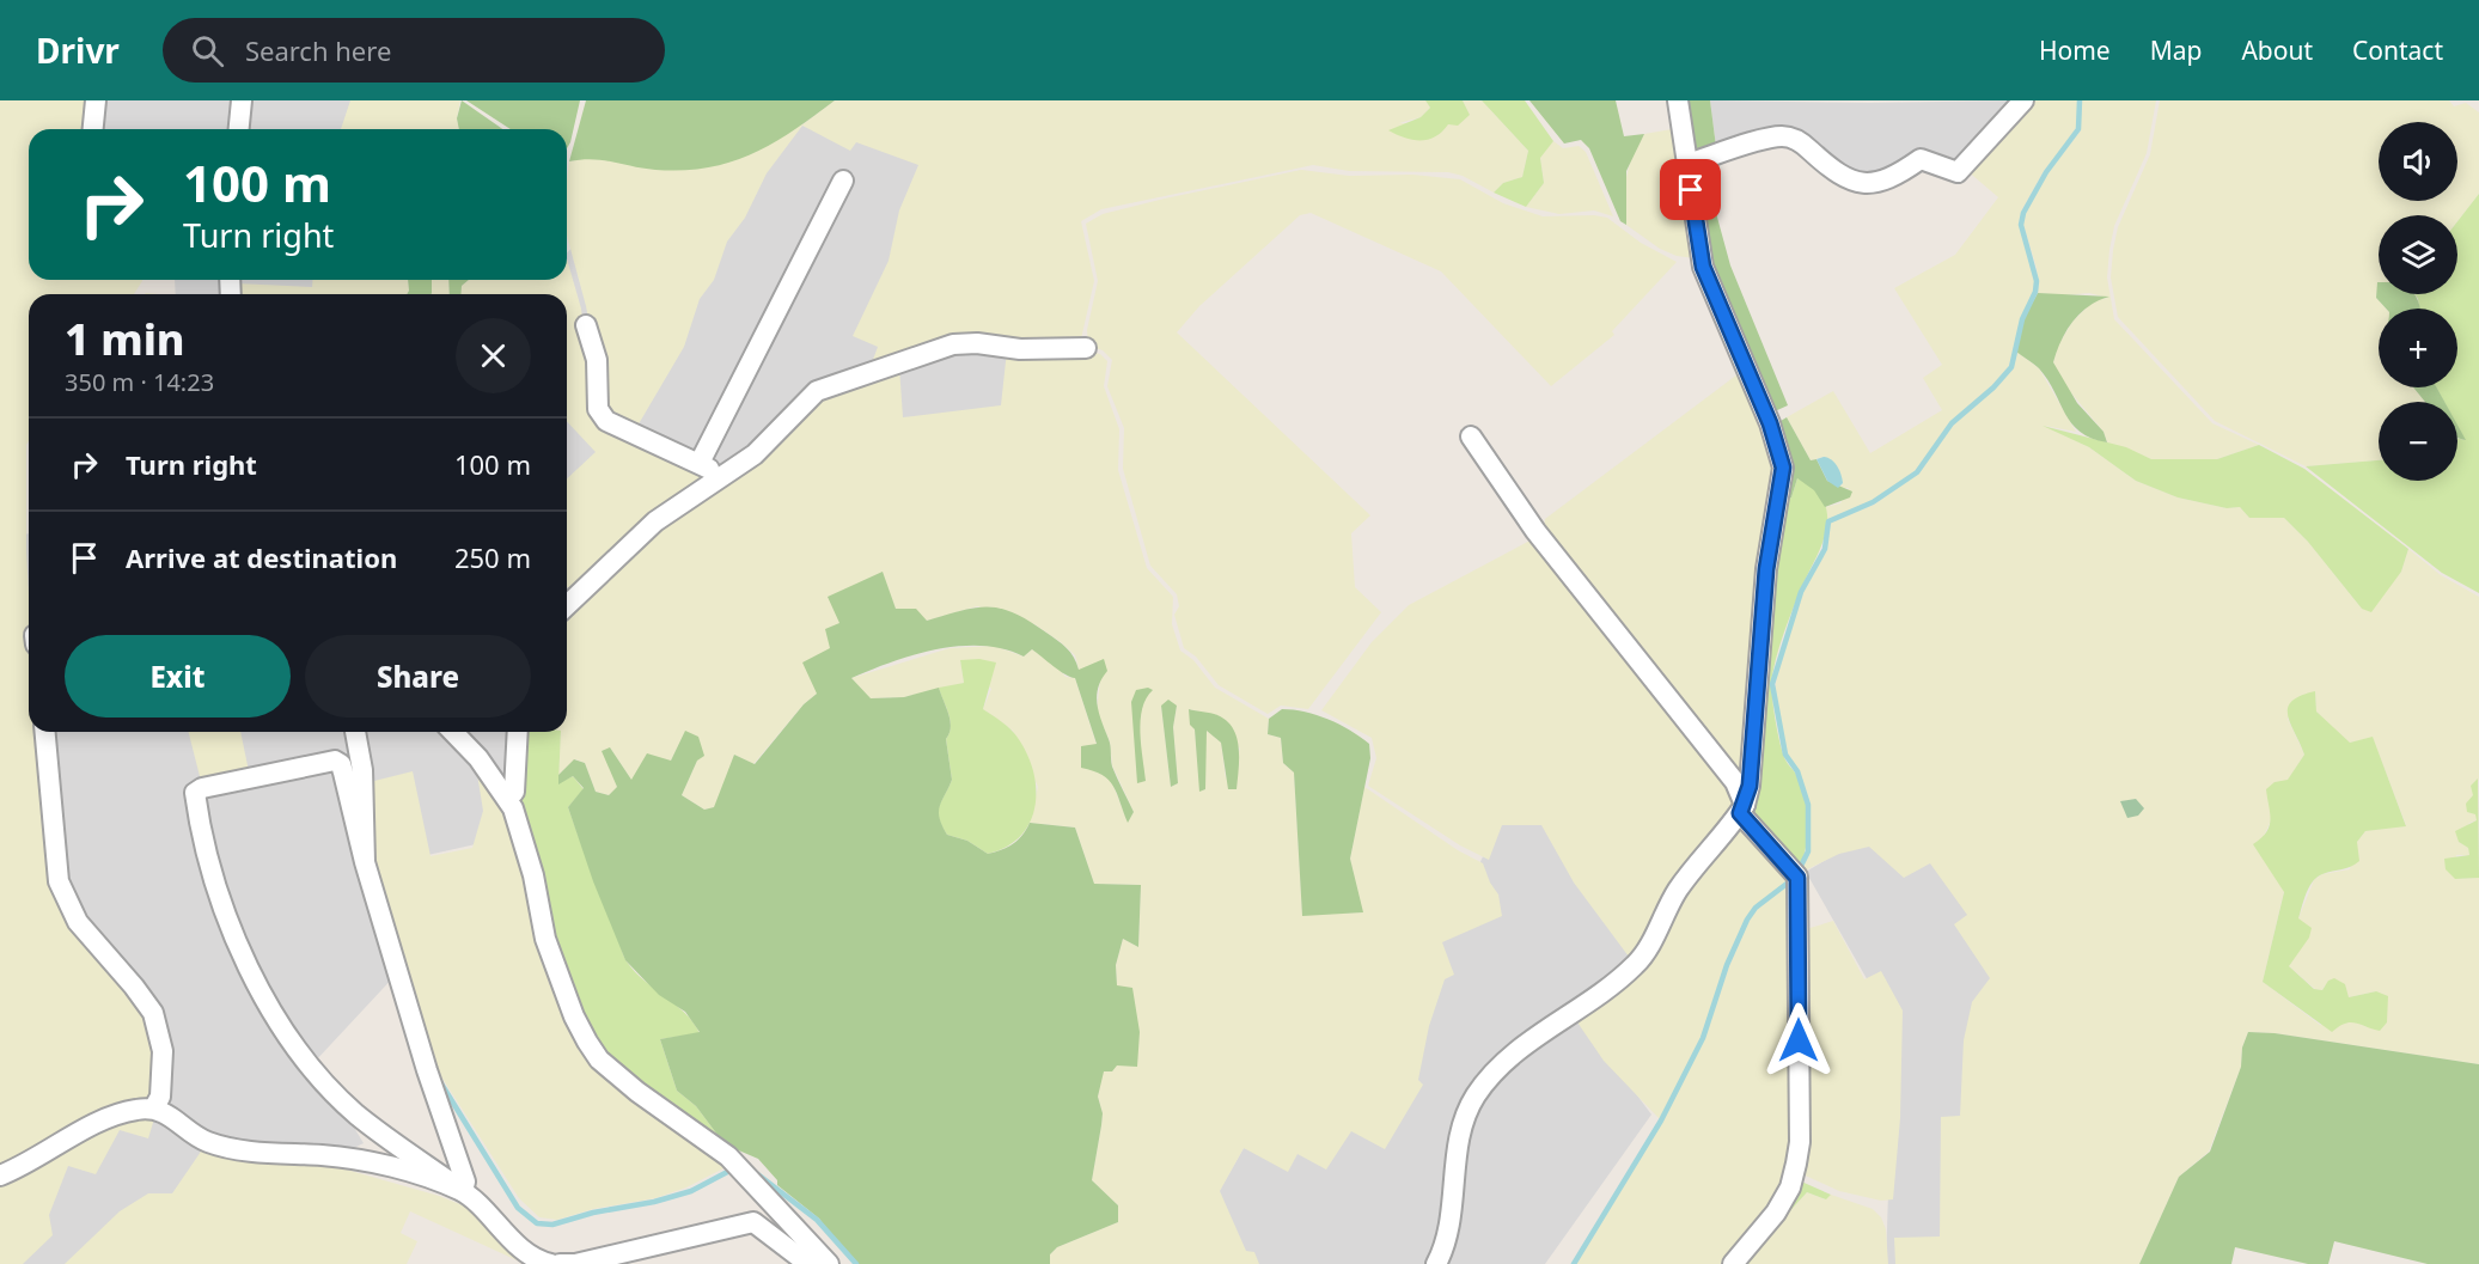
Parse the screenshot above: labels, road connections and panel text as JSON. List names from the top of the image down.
{
  "page": {
    "header": "Drivr",
    "search": "Search here",
    "nav": [
      "Home",
      "Map",
      "About",
      "Contact"
    ],
    "map_buttons": ["+", "−"],
    "turn": ["100 m", "Turn right"],
    "heading": ["1 min", "350 m · 14:23"],
    "list": [
      {
        "name": "Turn right",
        "value": "100 m"
      },
      {
        "name": "Arrive at destination",
        "value": "250 m"
      }
    ],
    "buttons": ["Exit", "Share"]
  }
}
